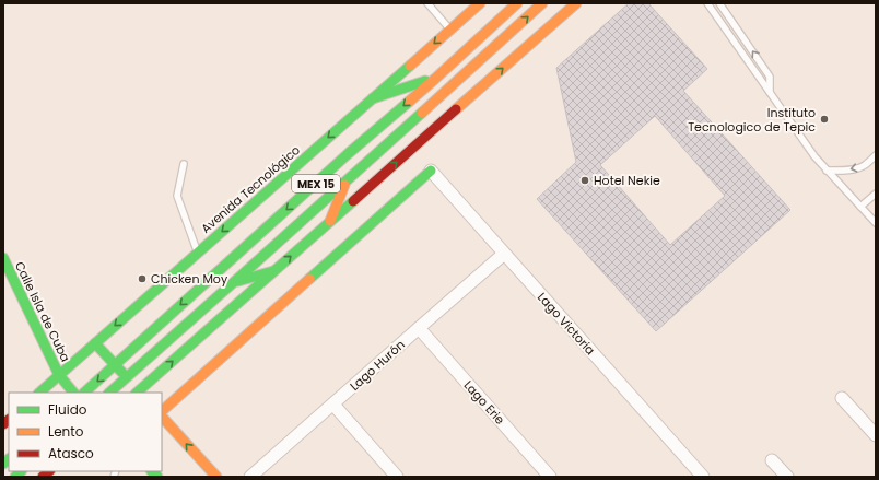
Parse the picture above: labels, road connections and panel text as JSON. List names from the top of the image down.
{
  "streets": {
    "main road": ["MEX 15", "Avenida Tecnológico", "Calle Isla de Cuba"],
    "street": ["Lago Victoria", "Lago Hurón", "Lago Erie"]
  },
  "crossings": [
    ["Avenida Tecnológico", "Calle Isla de Cuba"],
    ["Lago Victoria", "Lago Hurón"],
    ["Lago Hurón", "Lago Erie"]
  ],
  "places": ["Instituto Tecnologico de Tepic", "Hotel Nekie", "Chicken Moy"],
  "legend": ["Fluido", "Lento", "Atasco"]
}
